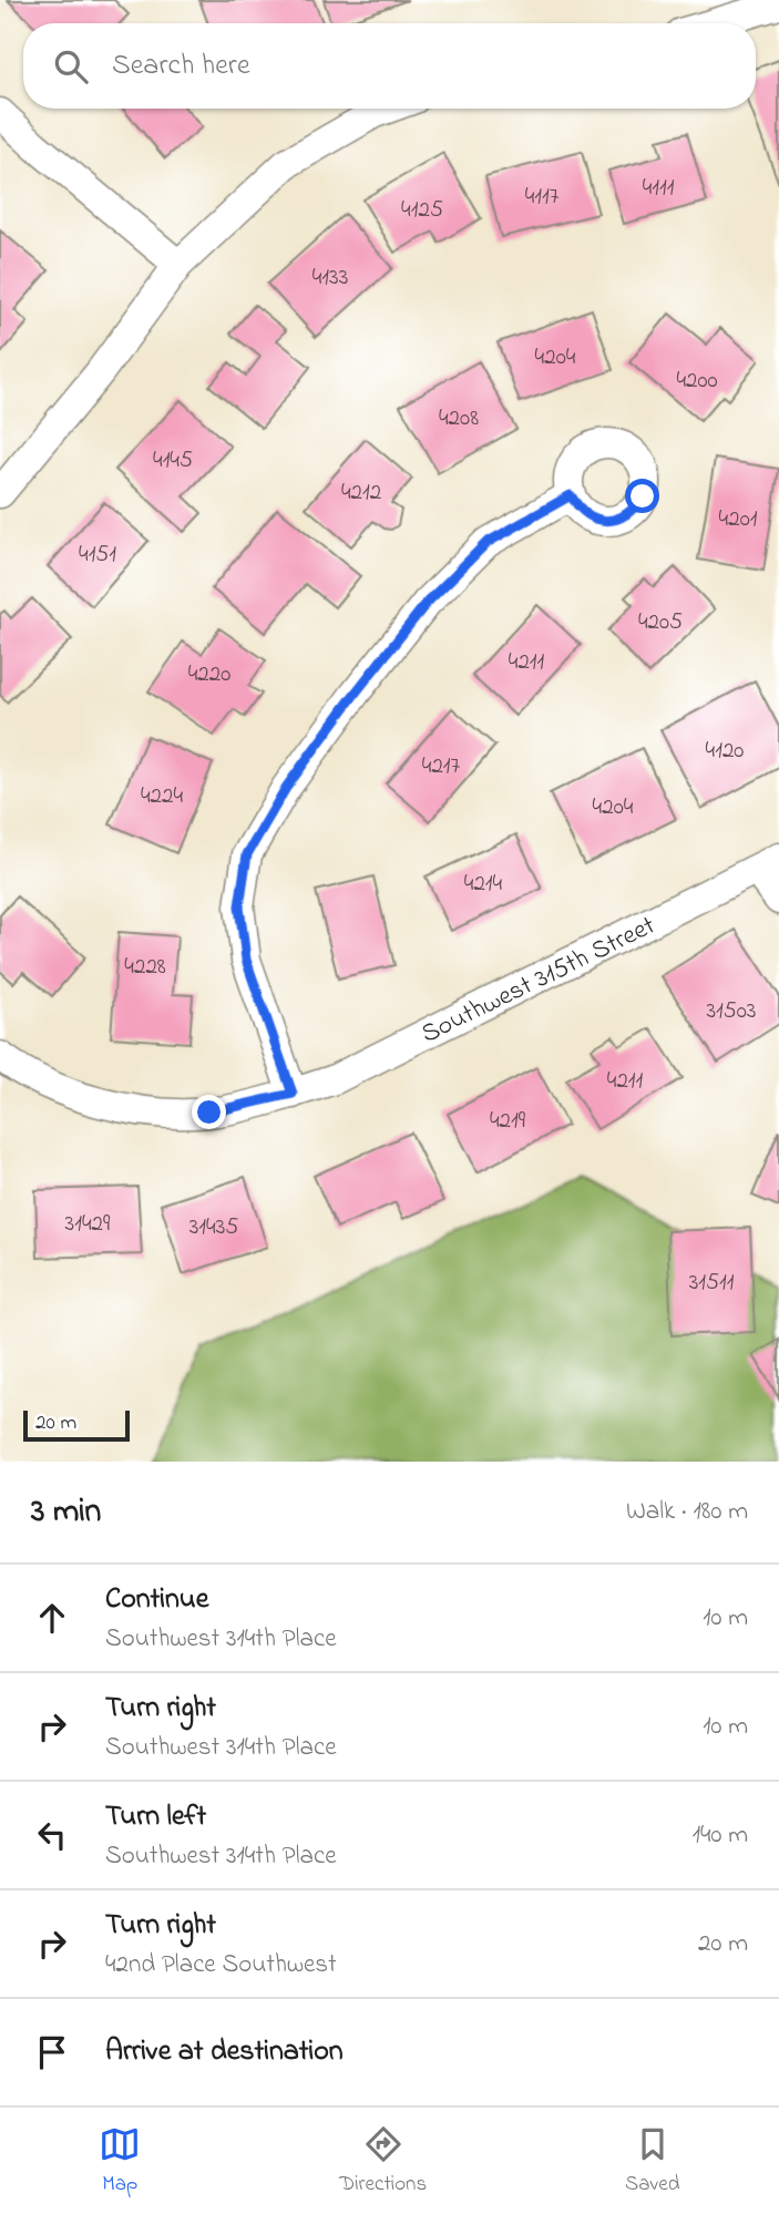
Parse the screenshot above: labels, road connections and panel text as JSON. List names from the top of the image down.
{
  "streets": {
    "street": ["Southwest 315th Street"]
  },
  "house_numbers": [
    "4111",
    "4117",
    "4125",
    "4133",
    "4204",
    "4200",
    "4208",
    "4145",
    "4212",
    "4201",
    "4151",
    "4205",
    "4211",
    "4220",
    "4120",
    "4217",
    "4224",
    "4204",
    "4214",
    "4228",
    "31503",
    "4211",
    "4219",
    "31429",
    "31435",
    "31511"
  ],
  "scale_bar": "20 m",
  "page": {
    "search": "Search here",
    "scale": "20 m",
    "heading": ["3 min", "Walk · 180 m"],
    "list": [
      ["Continue", "Southwest 314th Place", "10 m"],
      ["Turn right", "Southwest 314th Place", "10 m"],
      ["Turn left", "Southwest 314th Place", "140 m"],
      ["Turn right", "42nd Place Southwest", "20 m"],
      "Arrive at destination"
    ],
    "nav": ["Map", "Directions", "Saved"]
  }
}
